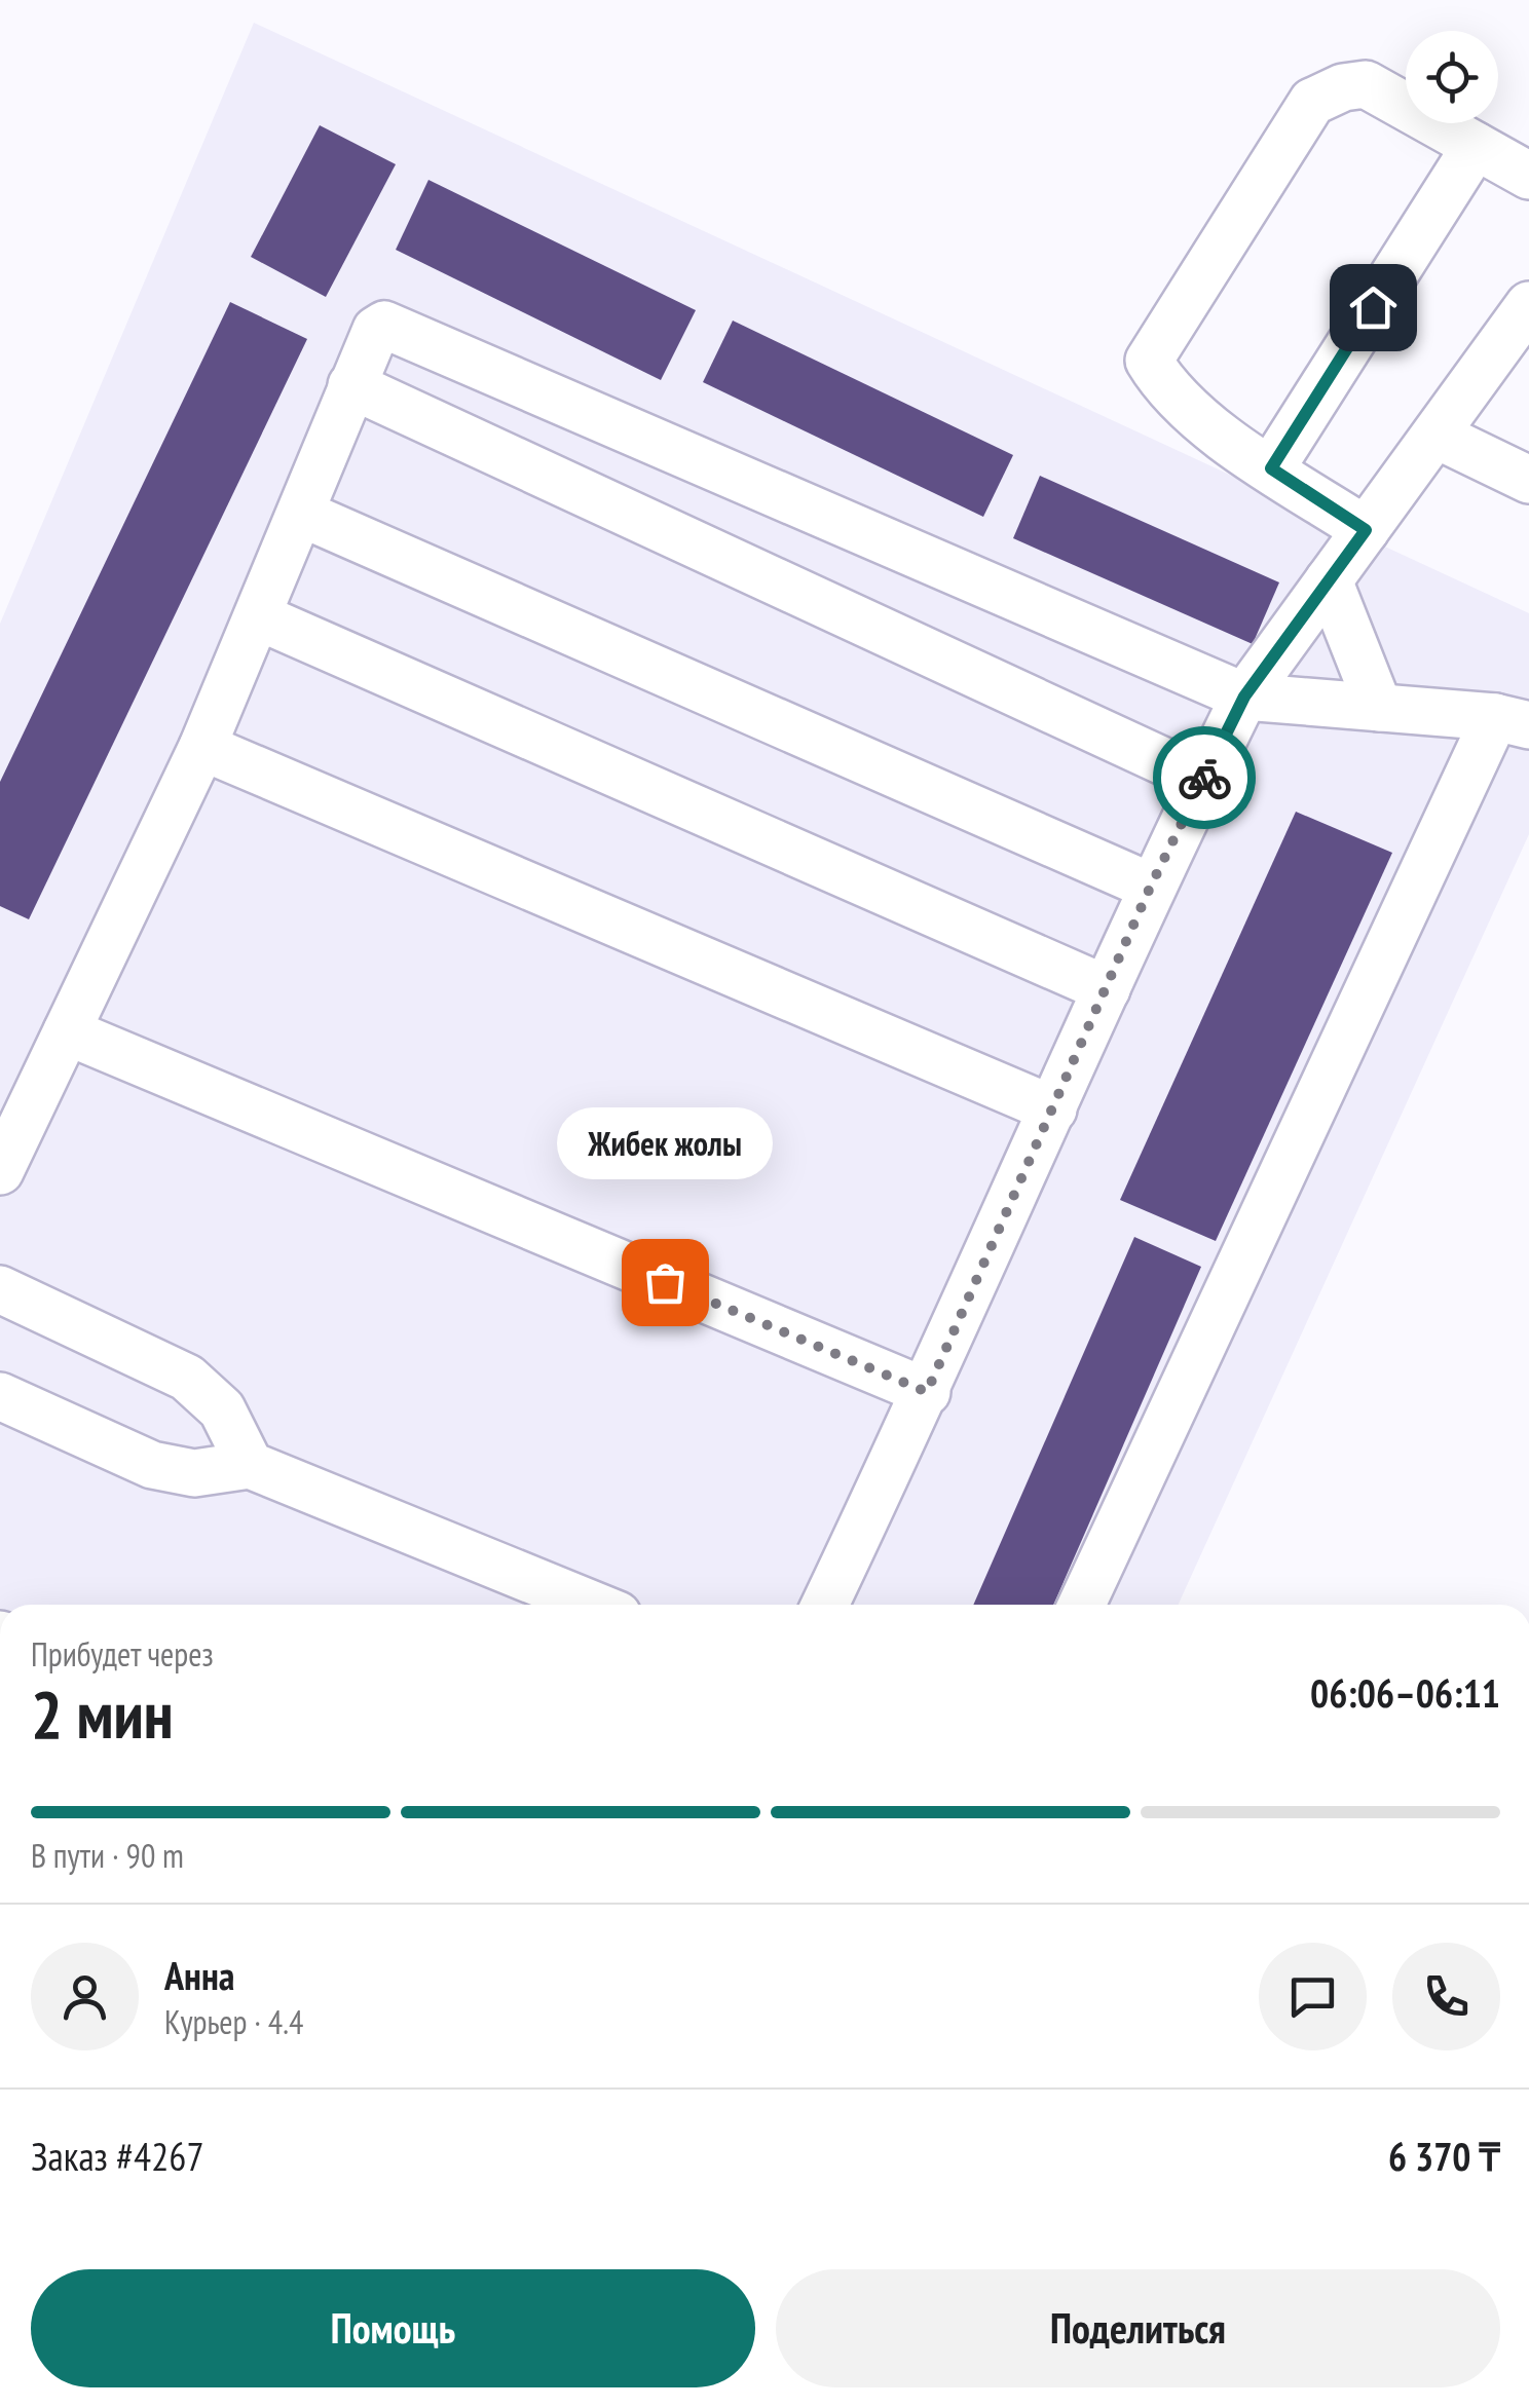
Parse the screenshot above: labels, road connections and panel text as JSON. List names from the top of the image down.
{
  "places": ["Жибек жолы"],
  "page": {
    "bubble": "Жибек жолы",
    "heading": ["2 мин", "Прибудет через", "06:06–06:11"],
    "panel": [
      "Анна",
      "Курьер · 4.4",
      "Заказ #4267",
      "6 370 ₸"
    ],
    "bar": "В пути · 90 m",
    "buttons": ["Помощь", "Поделиться"]
  }
}
